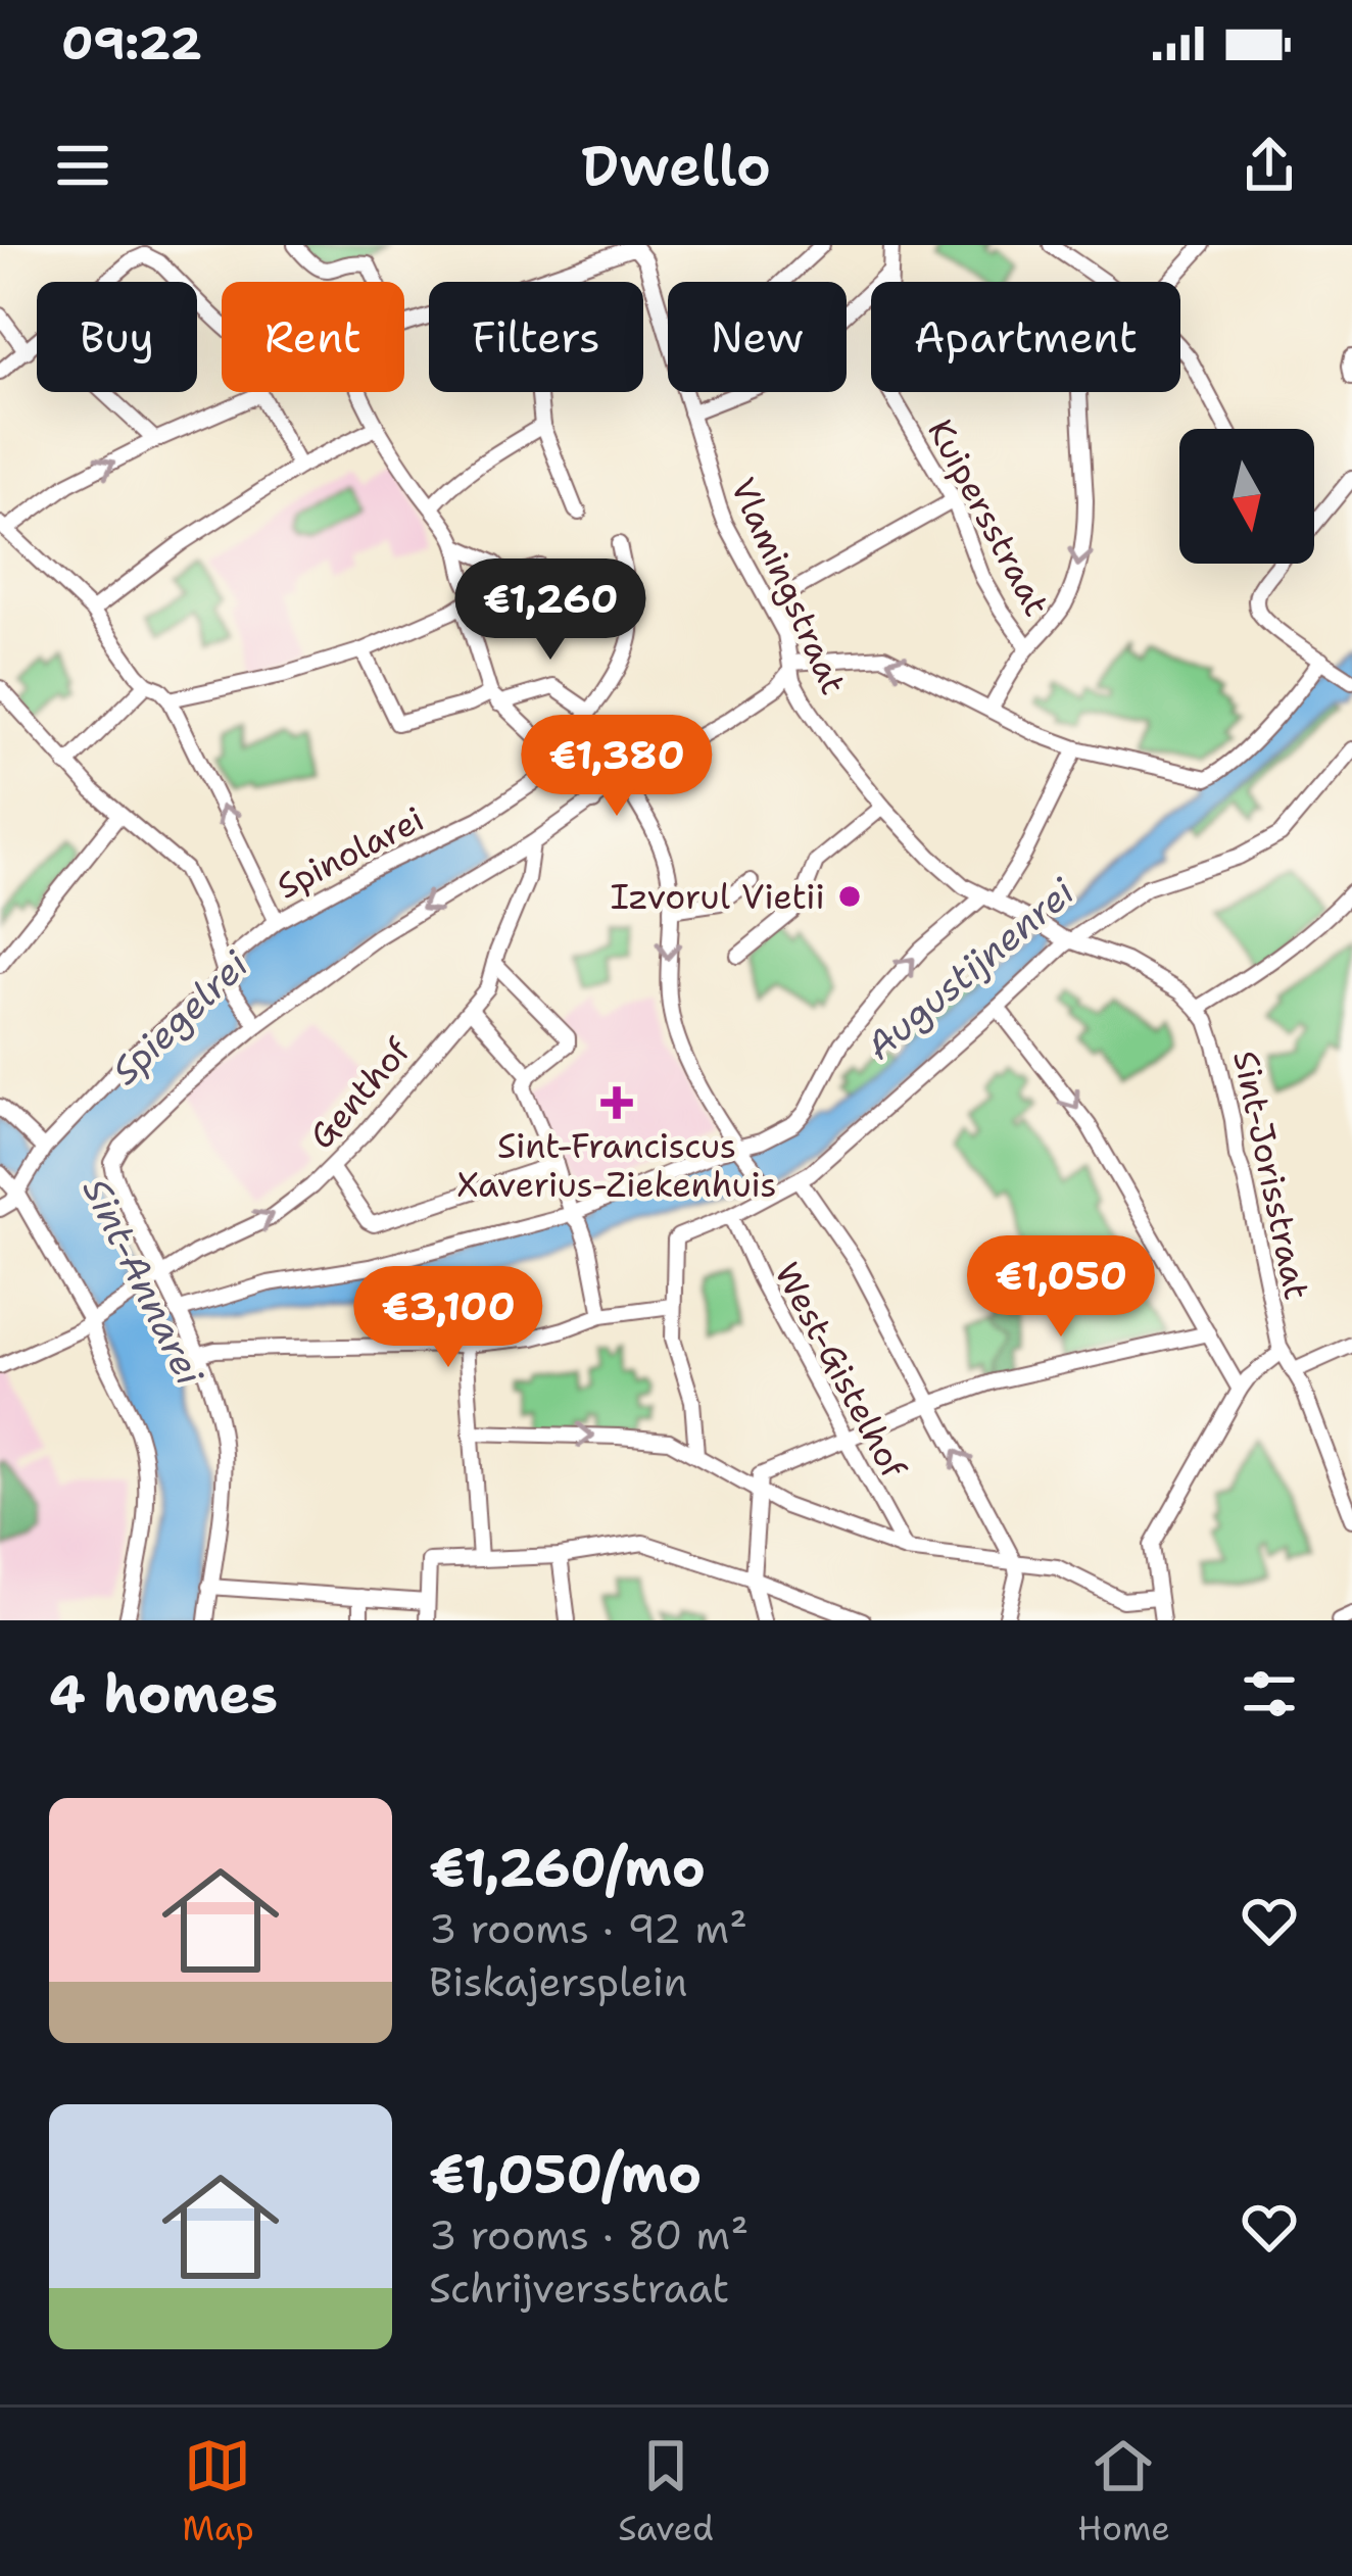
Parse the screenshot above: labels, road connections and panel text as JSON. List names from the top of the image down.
{
  "streets": {
    "street": [
      "Kuipersstraat",
      "Vlamingstraat",
      "Spinolarei",
      "Genthof",
      "Sint-Jorisstraat",
      "West-Gistelhof"
    ]
  },
  "water": ["Augustijnenrei", "Spiegelrei", "Sint-Annarei"],
  "places": {
    "other": ["Izvorul Vietii"],
    "health": ["Sint-Franciscus Xaverius-Ziekenhuis"]
  },
  "north": "bottom",
  "page": {
    "status": "09:22",
    "header": "Dwello",
    "chip": [
      "Buy",
      "Rent",
      "Filters",
      "New",
      "Apartment"
    ],
    "price": [
      "€1,260",
      "€1,380",
      "€1,050",
      "€3,100"
    ],
    "heading": "4 homes",
    "list": [
      {
        "name": "€1,260/mo",
        "note": "3 rooms · 92 m² · Biskajersplein"
      },
      {
        "name": "€1,050/mo",
        "note": "3 rooms · 80 m² · Schrijversstraat"
      }
    ],
    "tabs": ["Map", "Saved", "Home"]
  }
}
